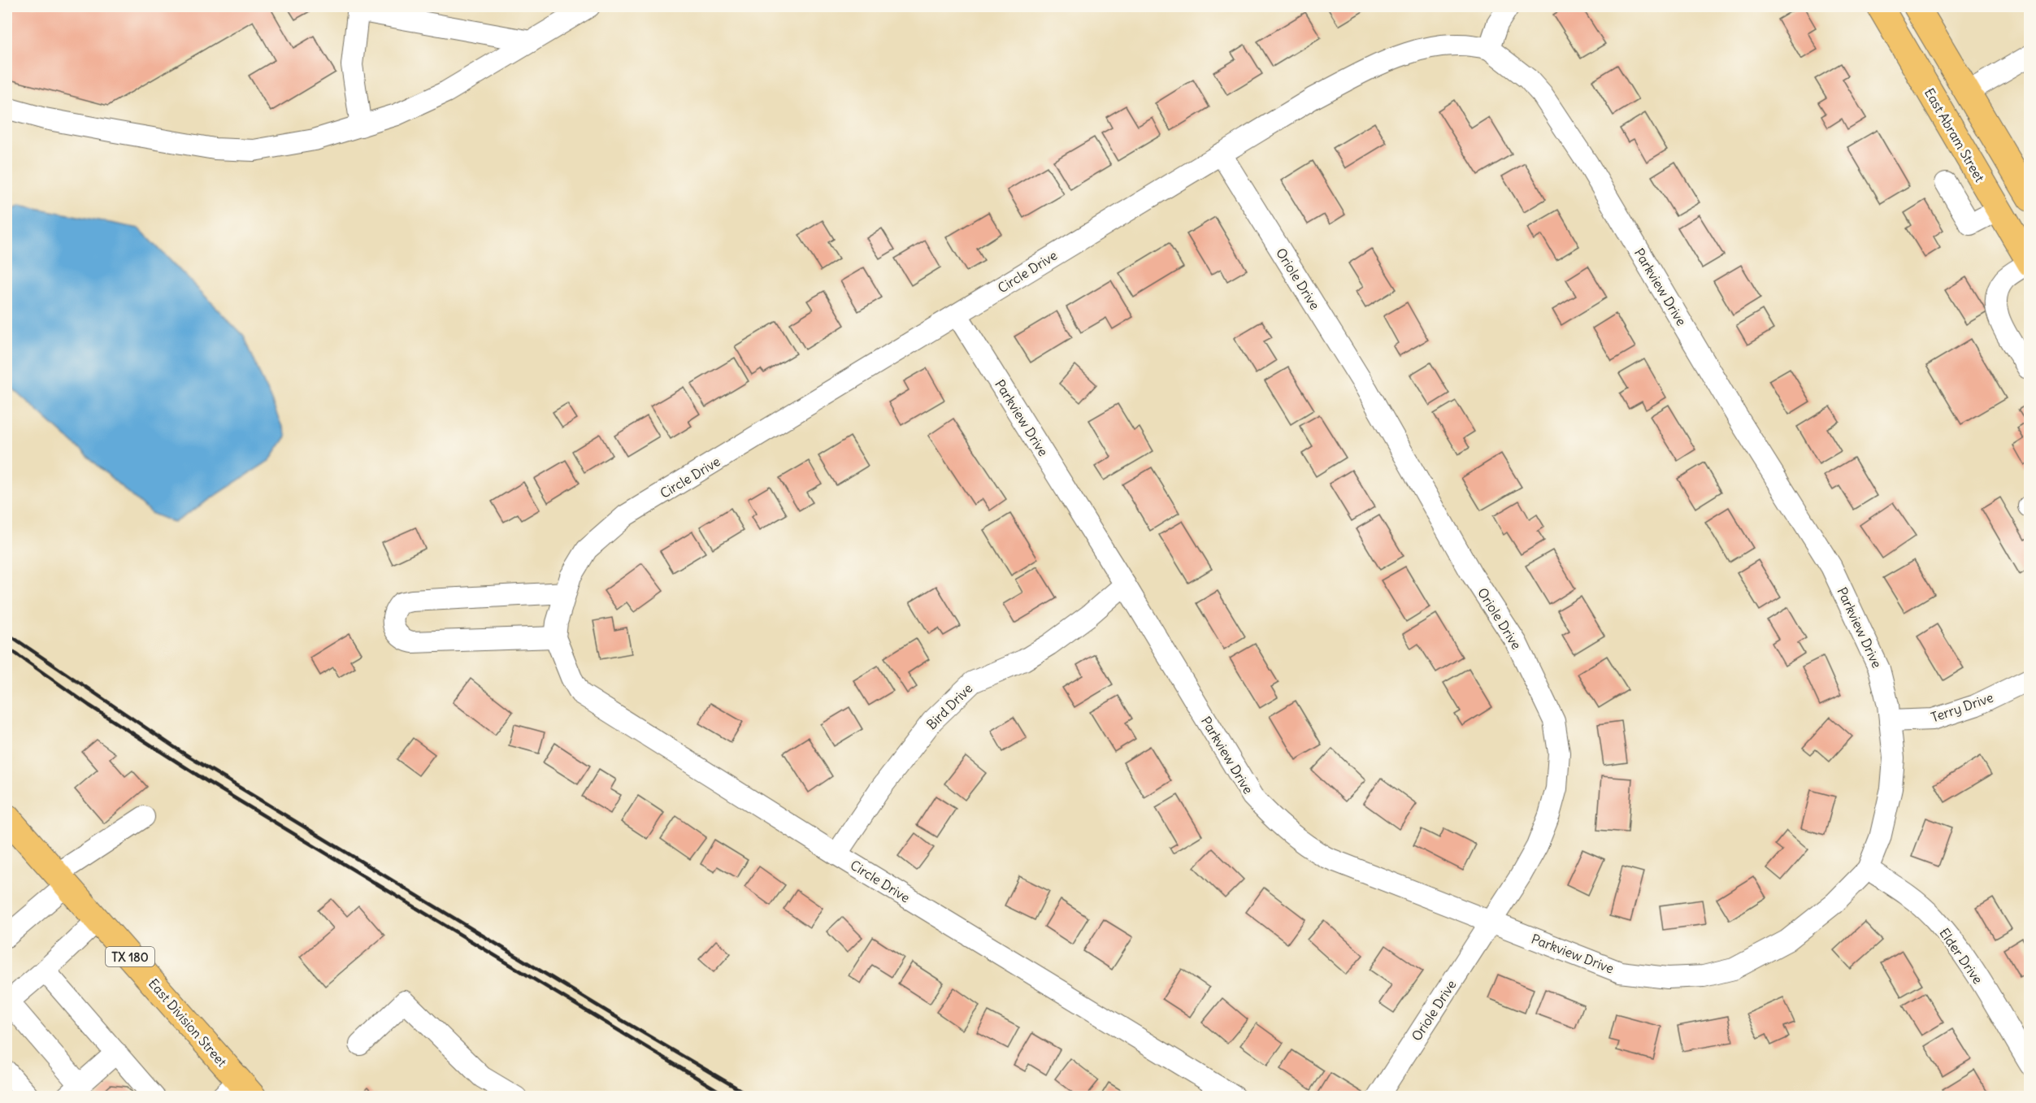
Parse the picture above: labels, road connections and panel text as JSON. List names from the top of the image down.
{
  "streets": {
    "main road": ["East Abram Street", "TX 180", "East Division Street"],
    "street": [
      "Circle Drive",
      "Oriole Drive",
      "Parkview Drive",
      "Bird Drive",
      "Terry Drive",
      "Elder Drive"
    ]
  },
  "crossings": [
    ["Circle Drive", "Oriole Drive"],
    ["Circle Drive", "Parkview Drive"],
    ["Circle Drive", "Bird Drive"],
    ["Oriole Drive", "Parkview Drive"],
    ["Parkview Drive", "Bird Drive"],
    ["Parkview Drive", "Terry Drive"],
    ["Parkview Drive", "Elder Drive"]
  ]
}
